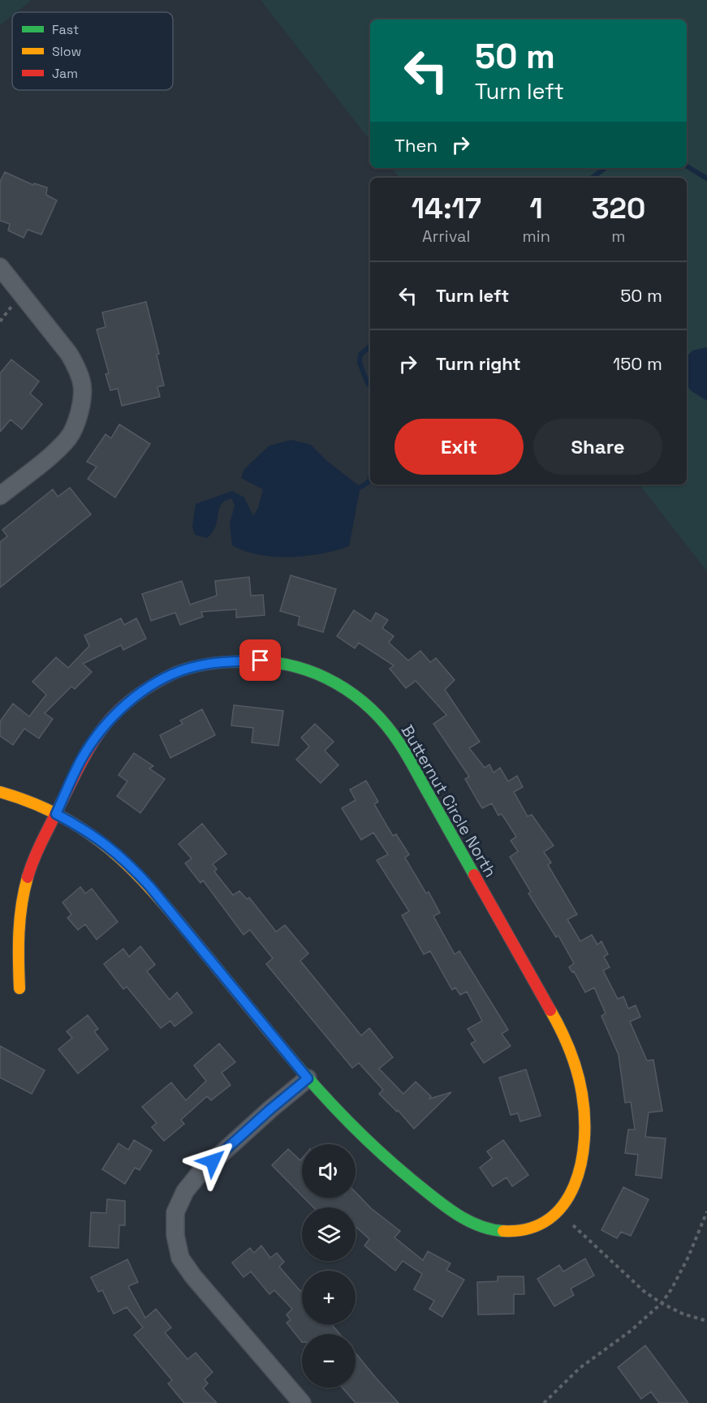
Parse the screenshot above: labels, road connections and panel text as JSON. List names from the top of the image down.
{
  "streets": {
    "street": ["Butternut Circle North"]
  },
  "legend": ["Fast", "Slow", "Jam"],
  "page": {
    "turn": ["50 m", "Turn left"],
    "then": "Then",
    "eta": [
      "14:17",
      "Arrival",
      "1",
      "min",
      "320",
      "m"
    ],
    "list": [
      {
        "name": "Turn left",
        "value": "50 m"
      },
      {
        "name": "Turn right",
        "value": "150 m"
      }
    ],
    "buttons": ["Exit", "Share"],
    "map_buttons": ["+", "−"]
  }
}
